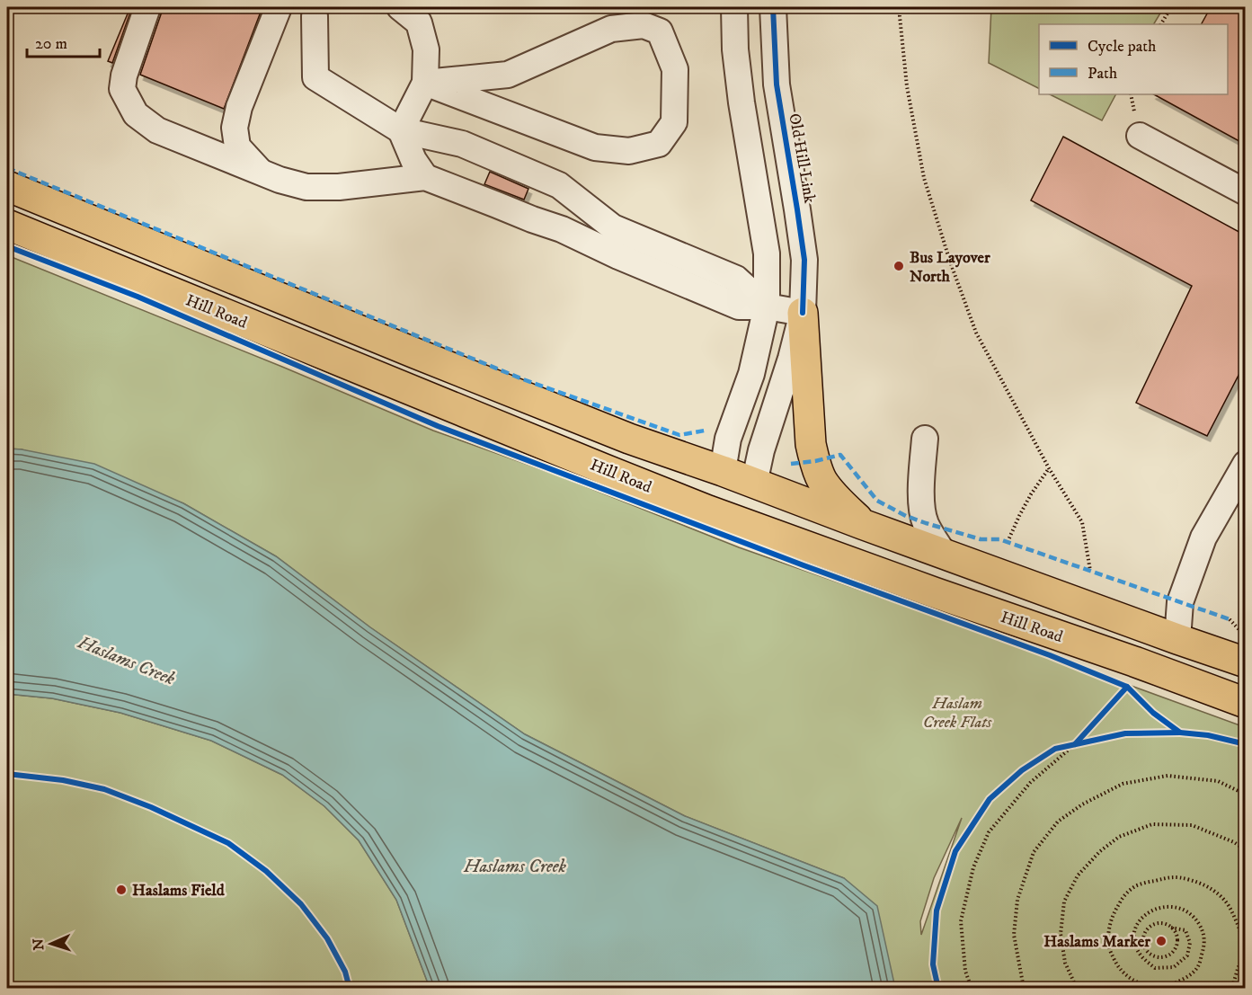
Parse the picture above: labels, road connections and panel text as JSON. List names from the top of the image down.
{
  "streets": {
    "main road": ["Old Hill Link", "Hill Road"]
  },
  "crossings": [
    ["Old Hill Link", "Hill Road"]
  ],
  "water": ["Haslams Creek"],
  "parks": ["Haslam Creek Flats"],
  "places": ["Bus Layover North", "Haslams Field", "Haslams Marker"],
  "legend": ["Cycle path", "Path"],
  "scale_bar": "20 m",
  "north": "left"
}
